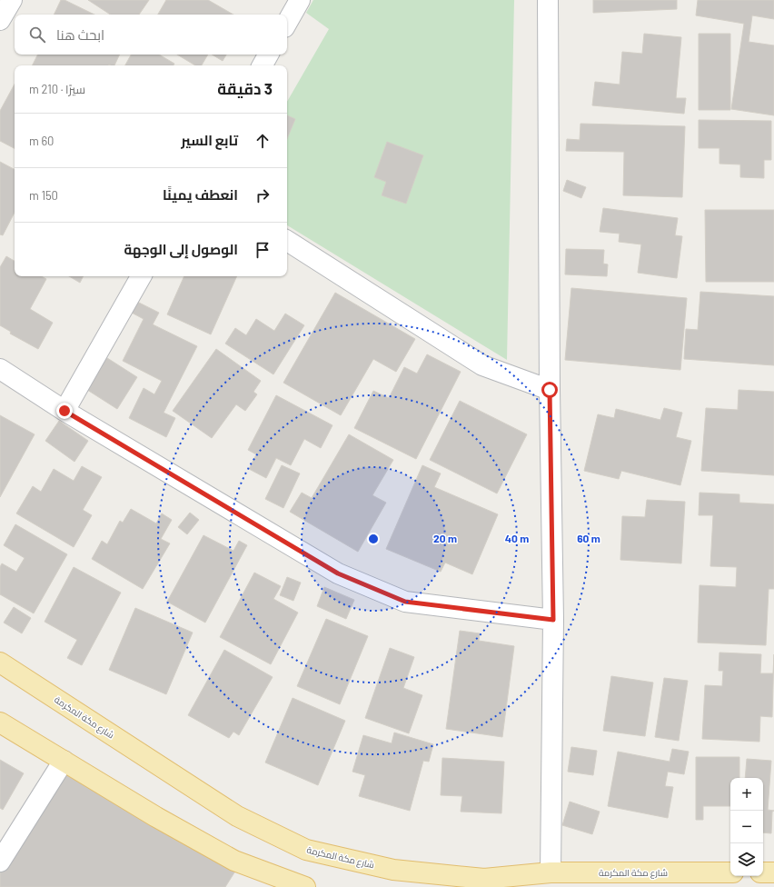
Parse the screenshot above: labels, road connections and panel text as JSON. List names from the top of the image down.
{
  "streets": {
    "main road": ["شارع مكة المكرمة"]
  },
  "page": {
    "search": "ابحث هنا",
    "heading": ["3 دقيقة", "سيرًا · 210 m"],
    "list": [
      ["تابع السير", "60 m"],
      ["انعطف يمينًا", "150 m"],
      "الوصول إلى الوجهة"
    ],
    "map_buttons": ["+", "−"]
  },
  "rings": ["20 m", "40 m", "60 m"]
}
